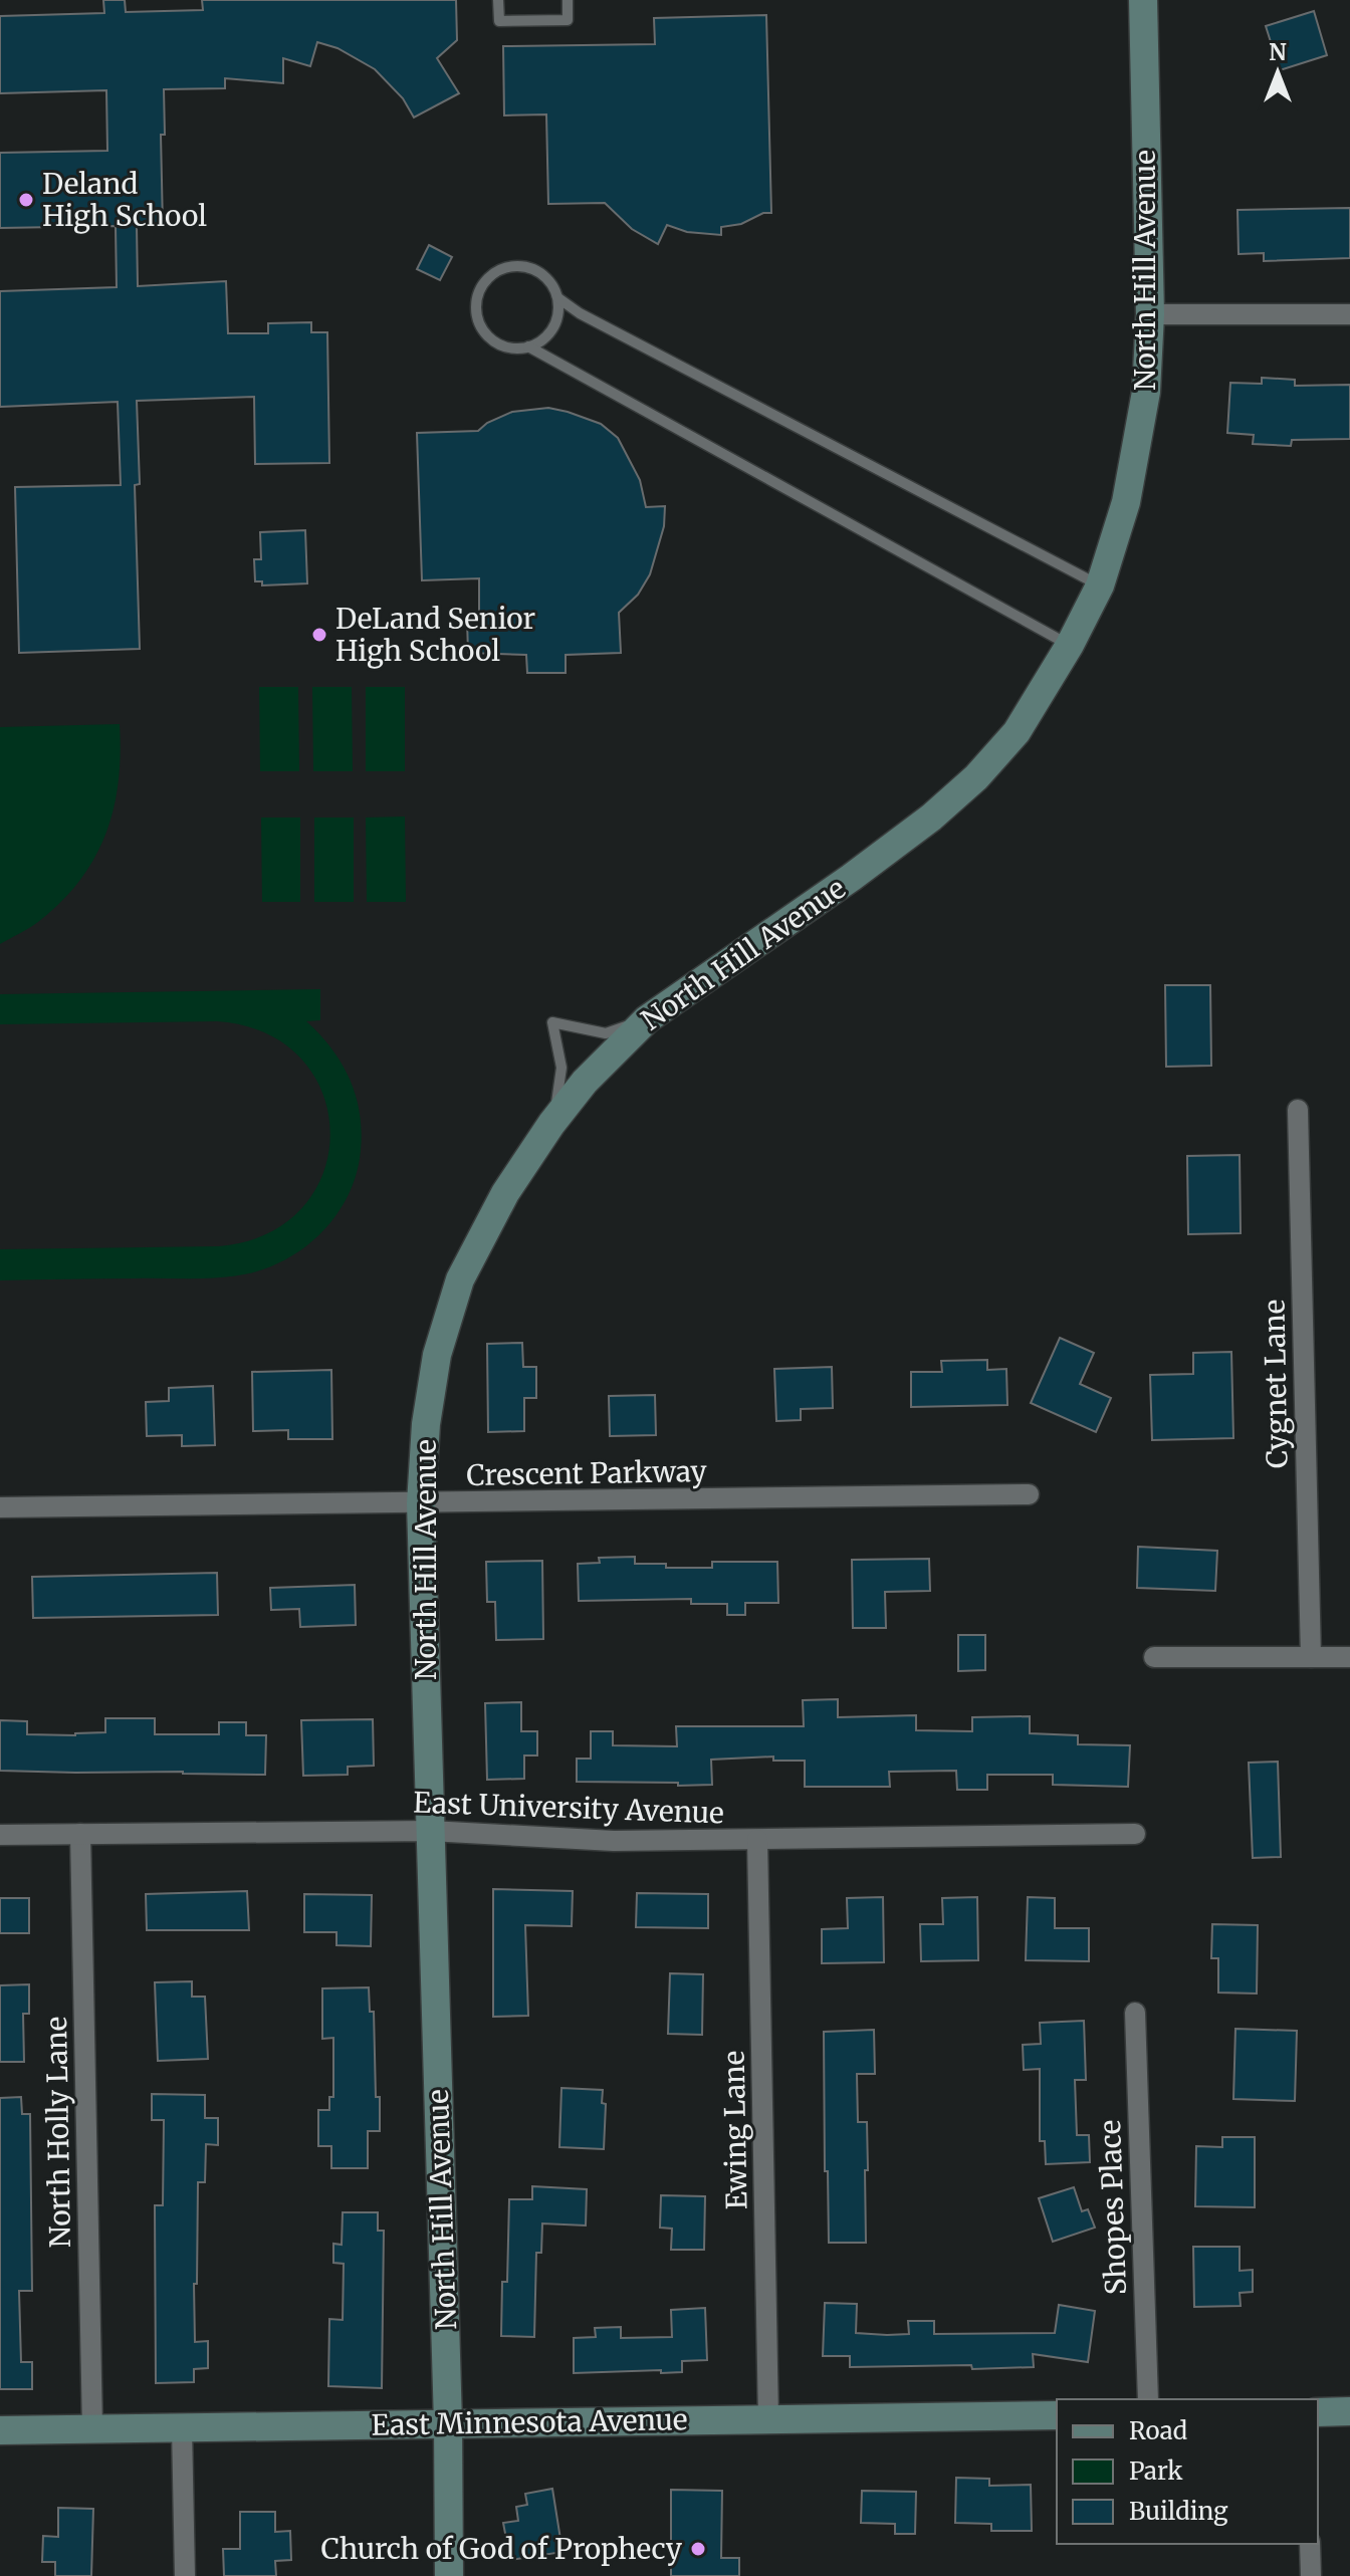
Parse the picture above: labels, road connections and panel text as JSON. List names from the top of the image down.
{
  "streets": {
    "street": [
      "North Hill Avenue",
      "Cygnet Lane",
      "Crescent Parkway",
      "East University Avenue",
      "Ewing Lane",
      "North Holly Lane",
      "Shopes Place",
      "East Minnesota Avenue"
    ]
  },
  "crossings": [
    ["North Hill Avenue", "Crescent Parkway"],
    ["North Hill Avenue", "East University Avenue"],
    ["North Hill Avenue", "East Minnesota Avenue"],
    ["East University Avenue", "Ewing Lane"],
    ["East University Avenue", "North Holly Lane"],
    ["Ewing Lane", "East Minnesota Avenue"],
    ["North Holly Lane", "East Minnesota Avenue"]
  ],
  "places": ["Deland High School", "DeLand Senior High School", "Church of God of Prophecy"],
  "legend": ["Road", "Park", "Building"],
  "north": "top"
}
